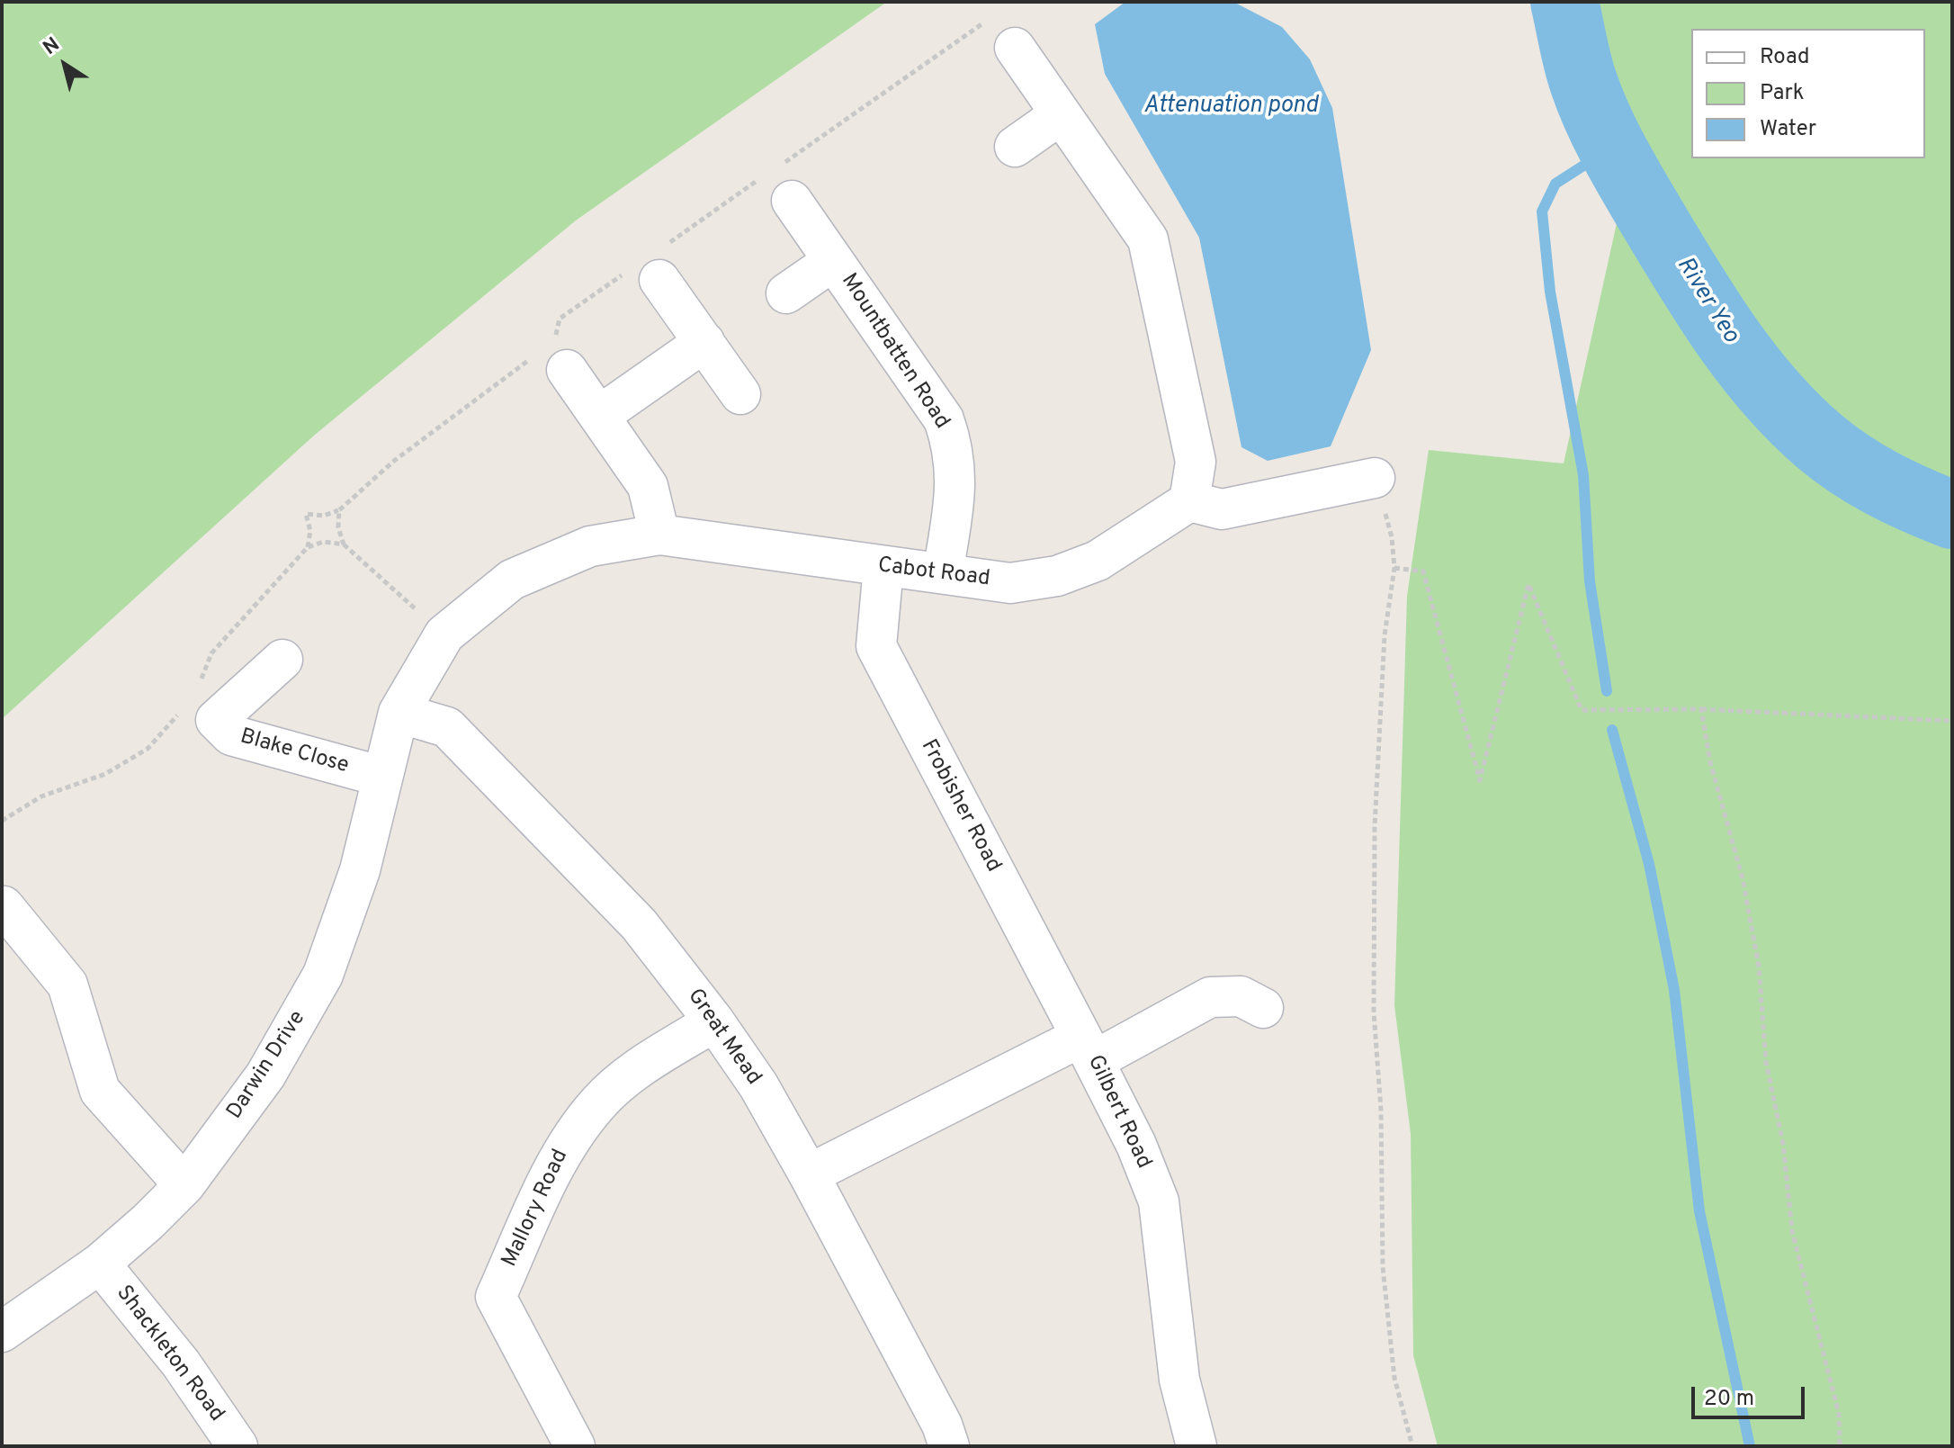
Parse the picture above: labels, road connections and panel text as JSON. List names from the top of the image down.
{
  "streets": {
    "street": [
      "Mountbatten Road",
      "Cabot Road",
      "Blake Close",
      "Frobisher Road",
      "Great Mead",
      "Darwin Drive",
      "Gilbert Road",
      "Mallory Road",
      "Shackleton Road"
    ]
  },
  "crossings": [
    ["Mountbatten Road", "Cabot Road"],
    ["Cabot Road", "Frobisher Road"],
    ["Cabot Road", "Great Mead"],
    ["Cabot Road", "Darwin Drive"],
    ["Blake Close", "Darwin Drive"],
    ["Frobisher Road", "Gilbert Road"],
    ["Great Mead", "Darwin Drive"],
    ["Great Mead", "Gilbert Road"],
    ["Great Mead", "Mallory Road"],
    ["Darwin Drive", "Shackleton Road"]
  ],
  "water": ["Attenuation pond", "River Yeo"],
  "legend": ["Road", "Park", "Water"],
  "scale_bar": "20 m",
  "north": "top left"
}
